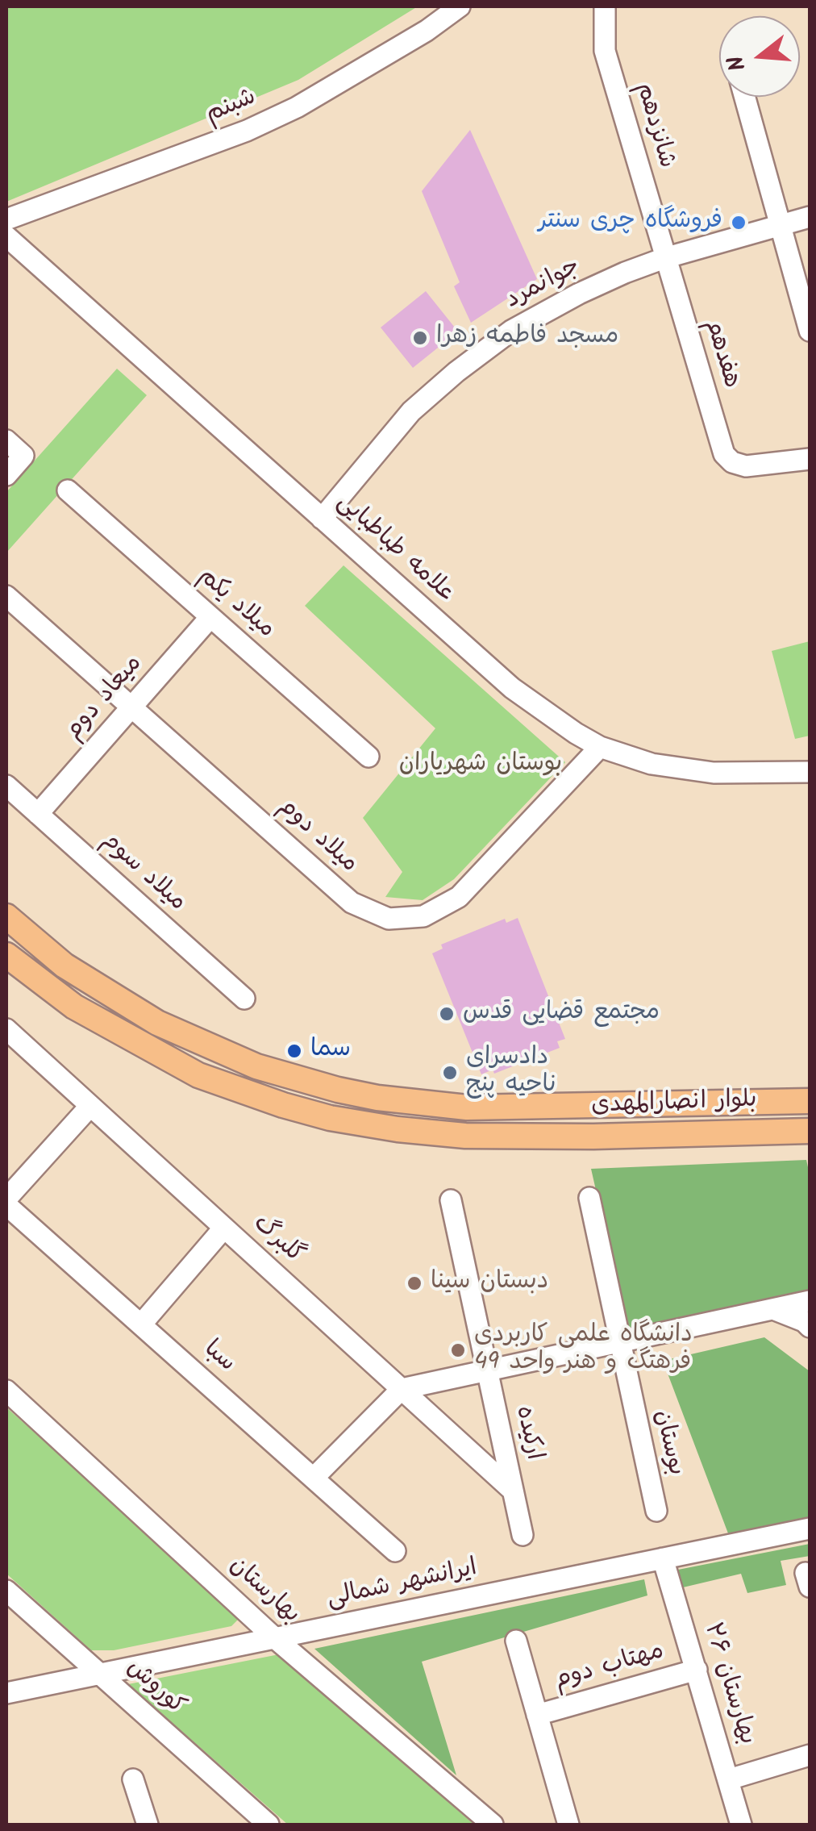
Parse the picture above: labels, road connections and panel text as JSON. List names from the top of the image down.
{
  "streets": {
    "main road": ["بلوار انصارالمهدی"],
    "street": [
      "شبنم",
      "شانزدهم",
      "جوانمرد",
      "هفدهم",
      "علامه طباطبایی",
      "میلاد یکم",
      "میعاد دوم",
      "میلاد دوم",
      "میلاد سوم",
      "گلبرگ",
      "سبا",
      "ارکیده",
      "بوستان",
      "ایرانشهر شمالی",
      "بهارستان",
      "مهتاب دوم",
      "بهارستان ۲۶",
      "کوروش"
    ]
  },
  "crossings": [
    ["شانزدهم", "جوانمرد"],
    ["شانزدهم", "هفدهم"],
    ["جوانمرد", "هفدهم"],
    ["جوانمرد", "علامه طباطبایی"],
    ["علامه طباطبایی", "میلاد دوم"],
    ["میلاد یکم", "میعاد دوم"],
    ["میعاد دوم", "میلاد دوم"],
    ["میعاد دوم", "میلاد سوم"],
    ["گلبرگ", "ارکیده"],
    ["ایرانشهر شمالی", "بهارستان"],
    ["ایرانشهر شمالی", "بهارستان ۲۶"],
    ["ایرانشهر شمالی", "کوروش"],
    ["مهتاب دوم", "بهارستان ۲۶"]
  ],
  "parks": ["بوستان شهریاران"],
  "places": [
    "فروشگاه چری سنتر",
    "مسجد فاطمه زهرا",
    "مجتمع قضایی قدس",
    "سما",
    "دادسرای ناحیه پنج",
    "دبستان سینا",
    "دانشگاه علمی کاربردی فرهتگ و هنر واحد 49"
  ],
  "north": "left"
}
